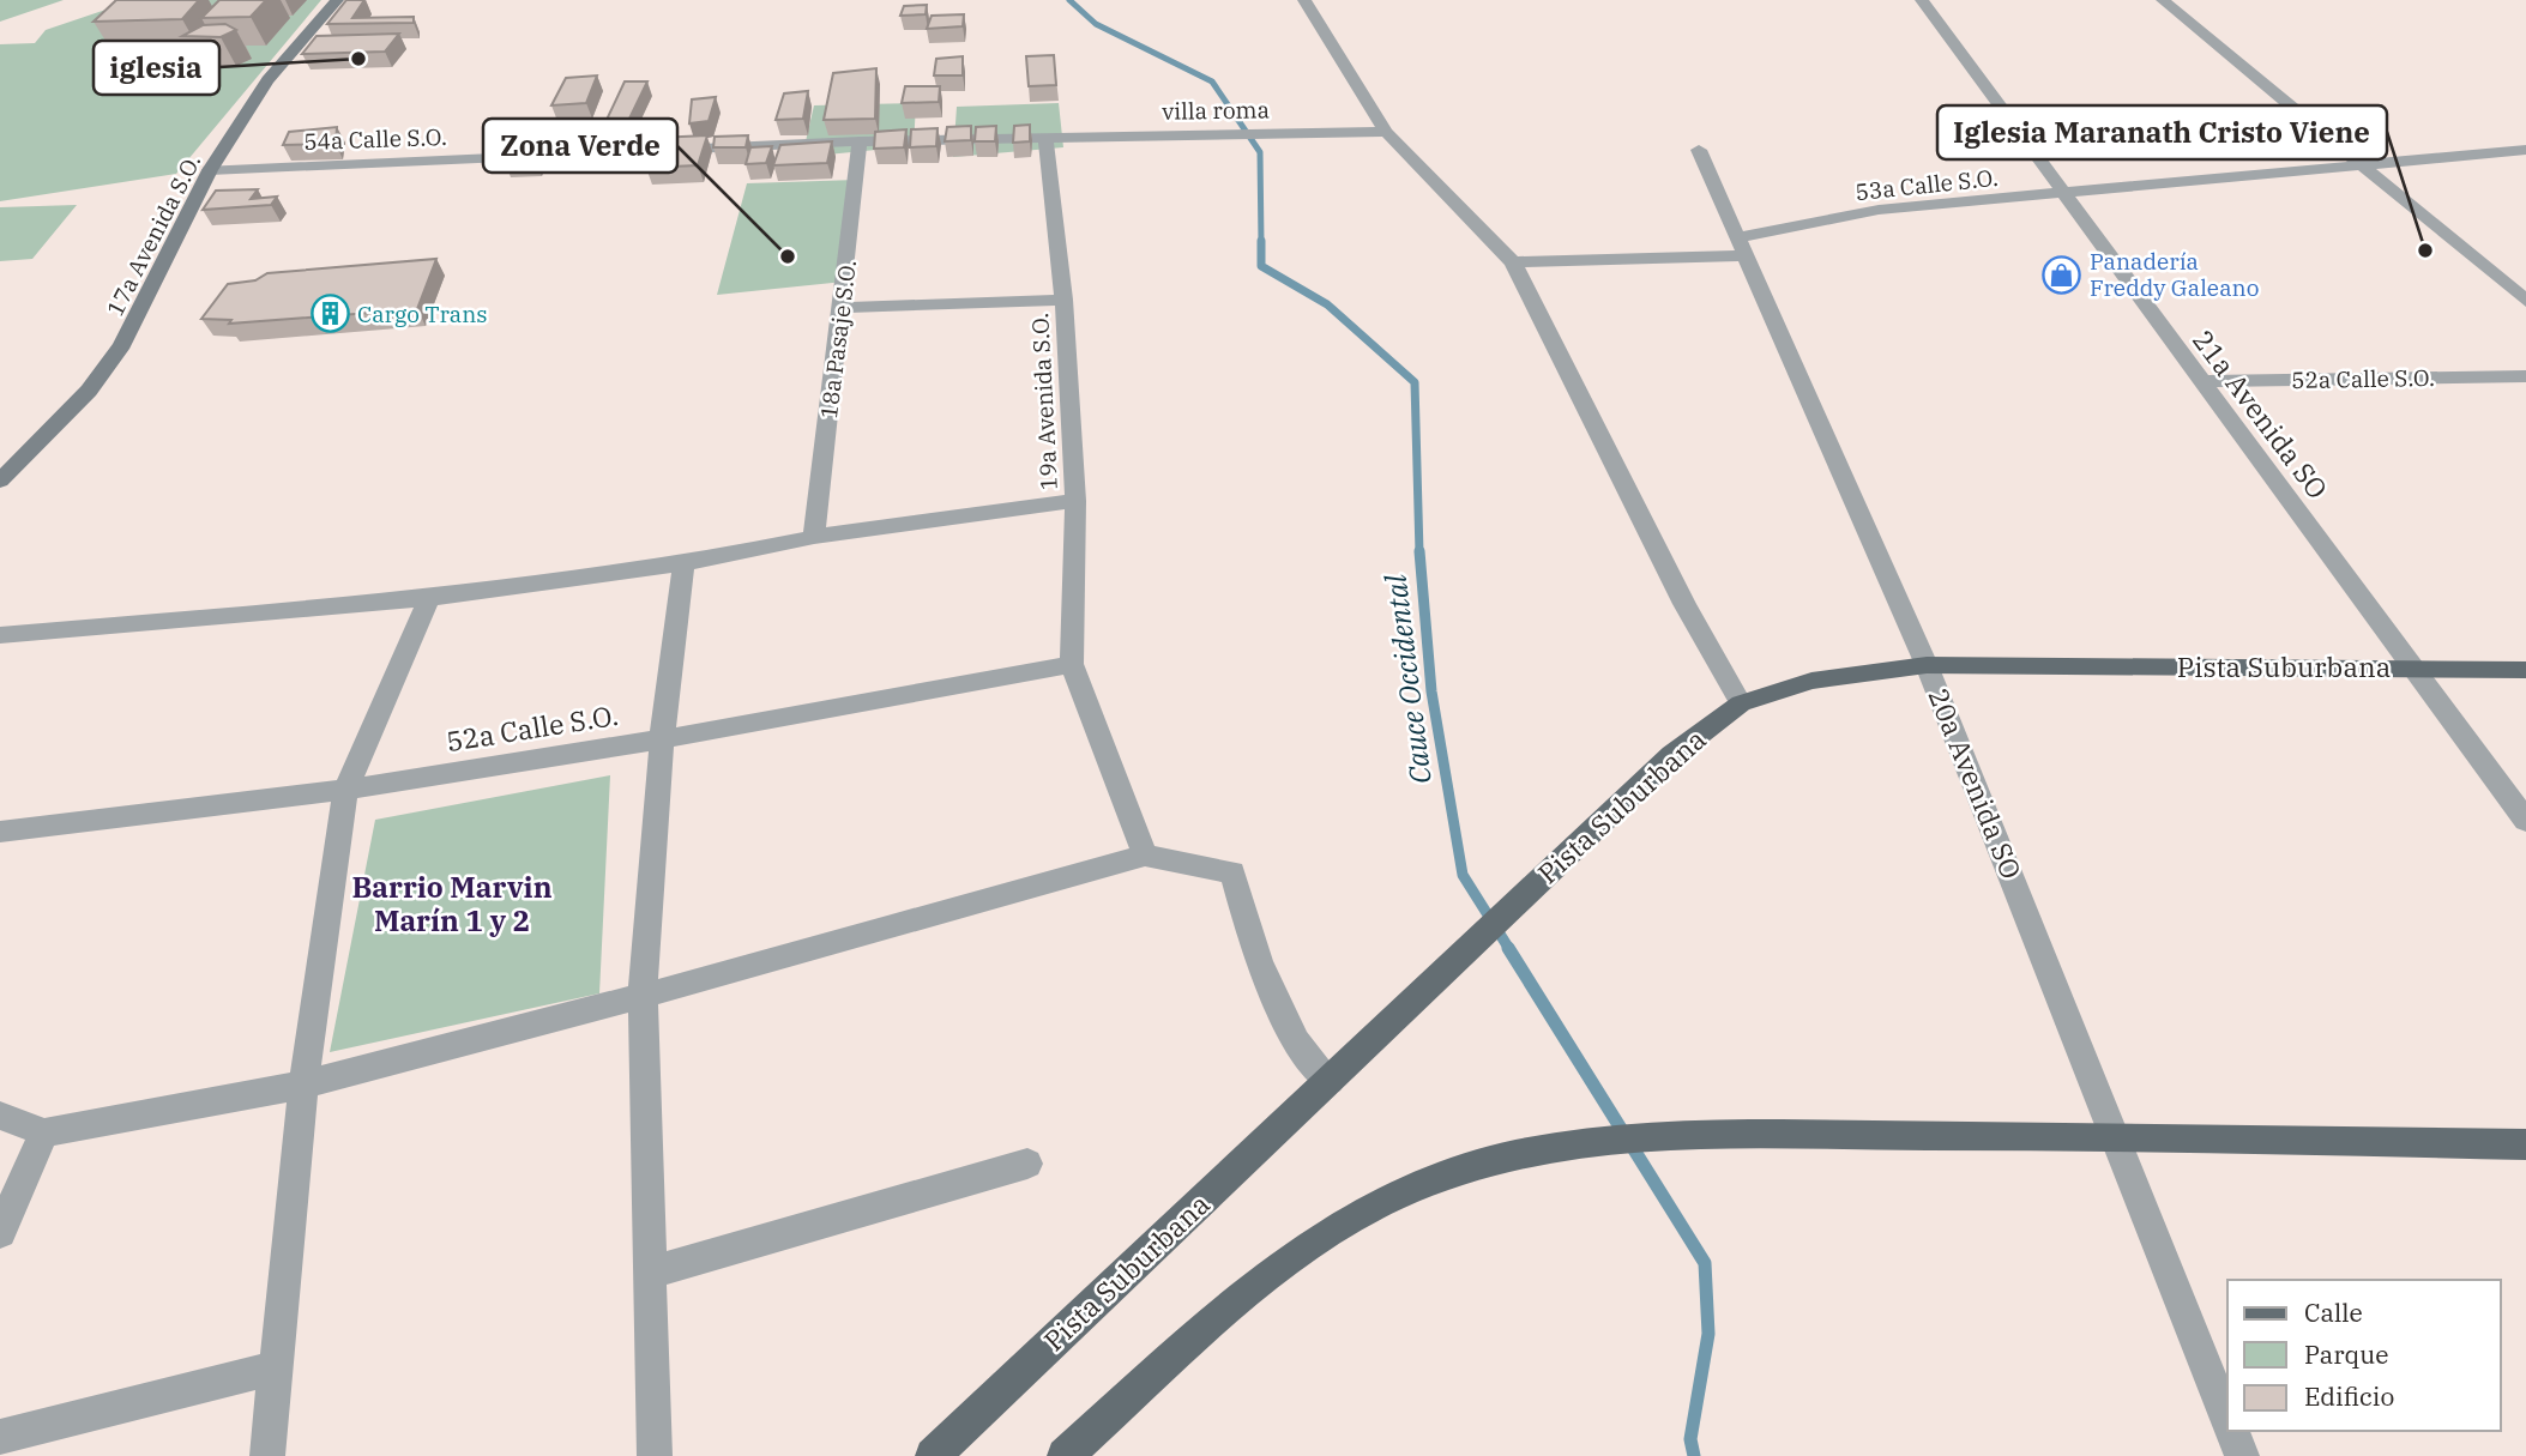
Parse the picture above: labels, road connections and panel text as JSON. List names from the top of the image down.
{
  "streets": {
    "main road": ["Pista Suburbana"],
    "street": [
      "villa roma",
      "54a Calle S.O.",
      "53a Calle S.O.",
      "17a Avenida S.O.",
      "18a Pasaje S.O.",
      "52a Calle S.O.",
      "19a Avenida S.O.",
      "21a Avenida SO",
      "20a Avenida SO"
    ]
  },
  "crossings": [
    ["villa roma", "54a Calle S.O."],
    ["villa roma", "19a Avenida S.O."],
    ["54a Calle S.O.", "17a Avenida S.O."],
    ["54a Calle S.O.", "18a Pasaje S.O."],
    ["54a Calle S.O.", "19a Avenida S.O."],
    ["53a Calle S.O.", "21a Avenida SO"],
    ["53a Calle S.O.", "20a Avenida SO"],
    ["52a Calle S.O.", "19a Avenida S.O."],
    ["52a Calle S.O.", "21a Avenida SO"],
    ["21a Avenida SO", "Pista Suburbana"],
    ["Pista Suburbana", "20a Avenida SO"]
  ],
  "districts": ["Barrio Marvin Marín 1 y 2"],
  "water": ["Cauce Occidental"],
  "places": {
    "other": ["iglesia", "Iglesia Maranath Cristo Viene", "Zona Verde"],
    "shop": ["Panadería Freddy Galeano"],
    "building": ["Cargo Trans"]
  },
  "legend": ["Calle", "Parque", "Edificio"]
}
